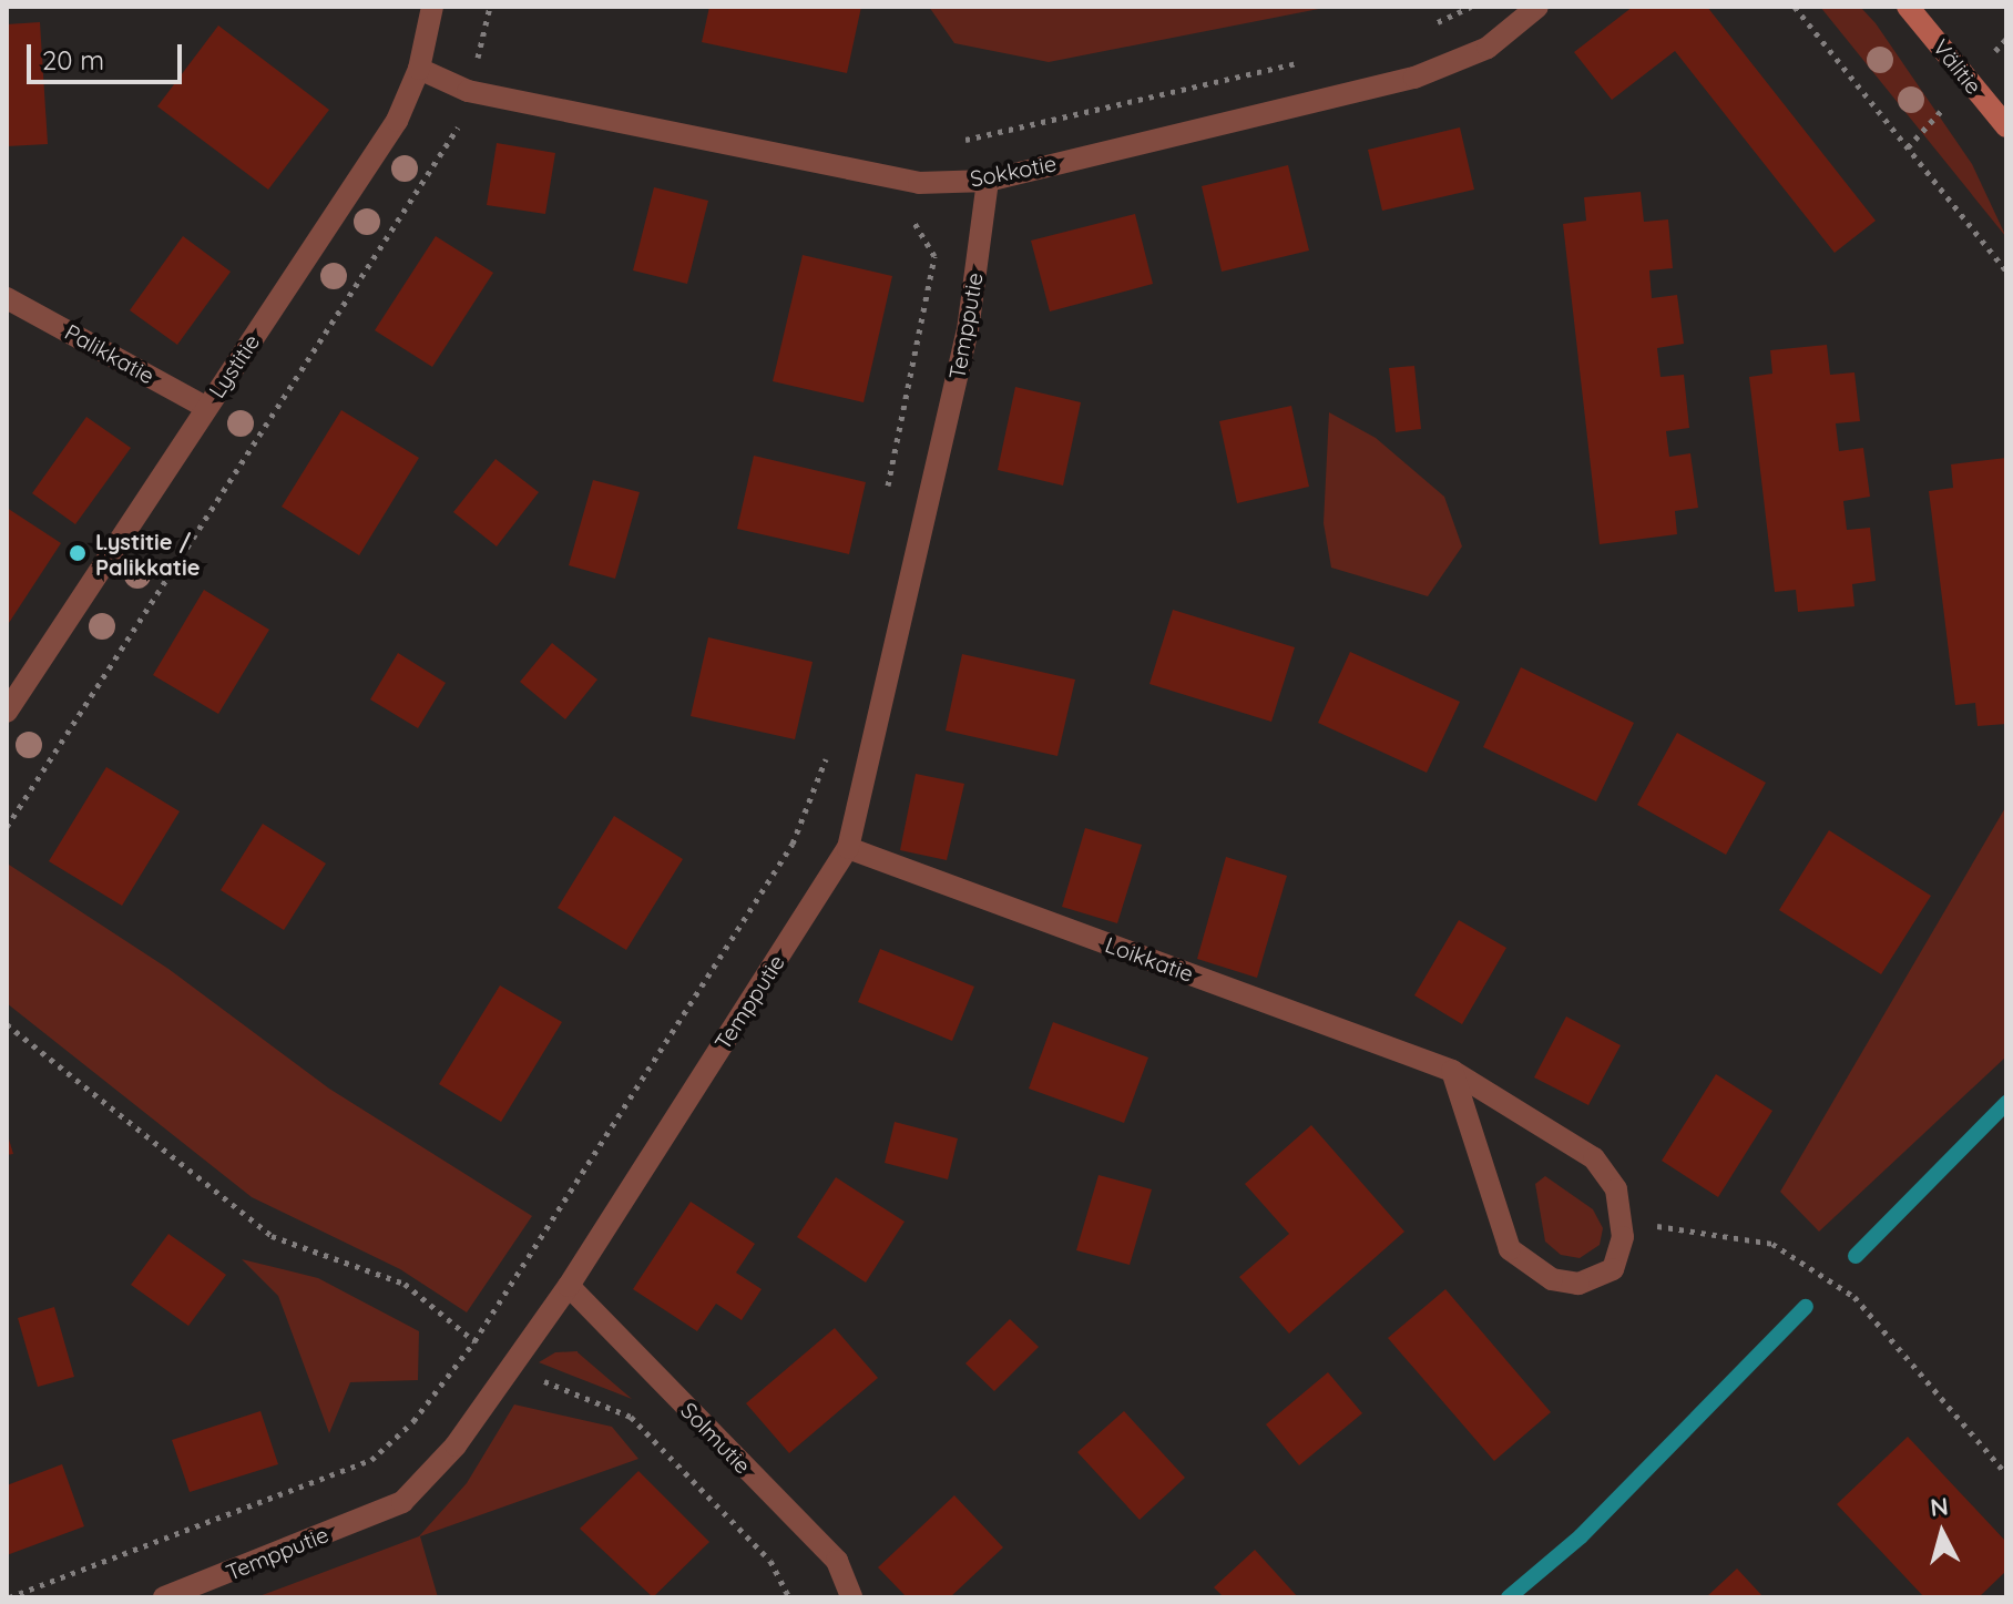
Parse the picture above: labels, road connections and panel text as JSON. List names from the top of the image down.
{
  "streets": {
    "main road": ["Välitie"],
    "street": [
      "Sokkotie",
      "Tempputie",
      "Palikkatie",
      "Lystitie",
      "Loikkatie",
      "Solmutie"
    ]
  },
  "crossings": [
    ["Sokkotie", "Tempputie"],
    ["Sokkotie", "Lystitie"],
    ["Tempputie", "Loikkatie"],
    ["Tempputie", "Solmutie"],
    ["Palikkatie", "Lystitie"]
  ],
  "places": ["Lystitie / Palikkatie"],
  "scale_bar": "20 m",
  "north": "top"
}
